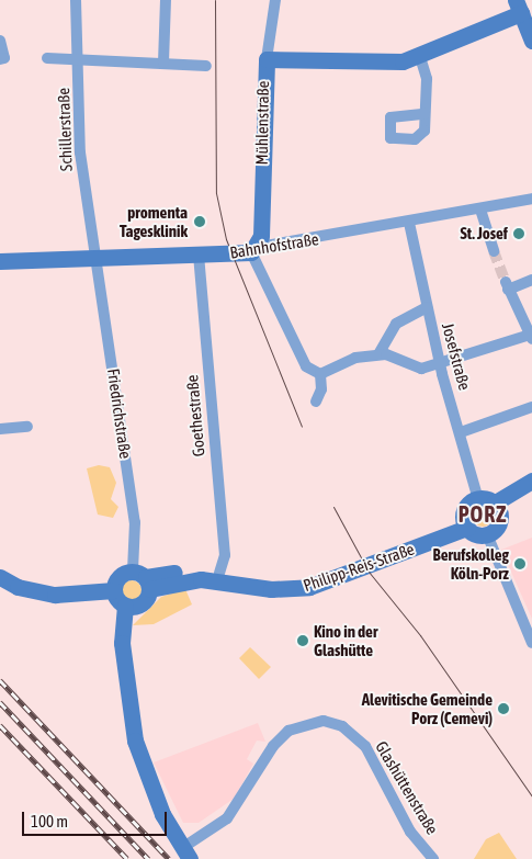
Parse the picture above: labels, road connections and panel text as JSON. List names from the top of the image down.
{
  "streets": {
    "street": [
      "Mühlenstraße",
      "Schillerstraße",
      "Bahnhofstraße",
      "Josefstraße",
      "Friedrichstraße",
      "Goethestraße",
      "Philipp-Reis-Straße",
      "Glashüttenstraße"
    ]
  },
  "crossings": [
    ["Mühlenstraße", "Bahnhofstraße"],
    ["Schillerstraße", "Bahnhofstraße"],
    ["Schillerstraße", "Friedrichstraße"],
    ["Bahnhofstraße", "Josefstraße"],
    ["Bahnhofstraße", "Friedrichstraße"],
    ["Bahnhofstraße", "Goethestraße"],
    ["Friedrichstraße", "Philipp-Reis-Straße"],
    ["Goethestraße", "Philipp-Reis-Straße"]
  ],
  "districts": ["PORZ"],
  "places": [
    "promenta Tagesklinik",
    "St. Josef",
    "Berufskolleg Köln-Porz",
    "Kino in der Glashütte",
    "Alevitische Gemeinde Porz (Cemevi)"
  ],
  "scale_bar": "100 m"
}
